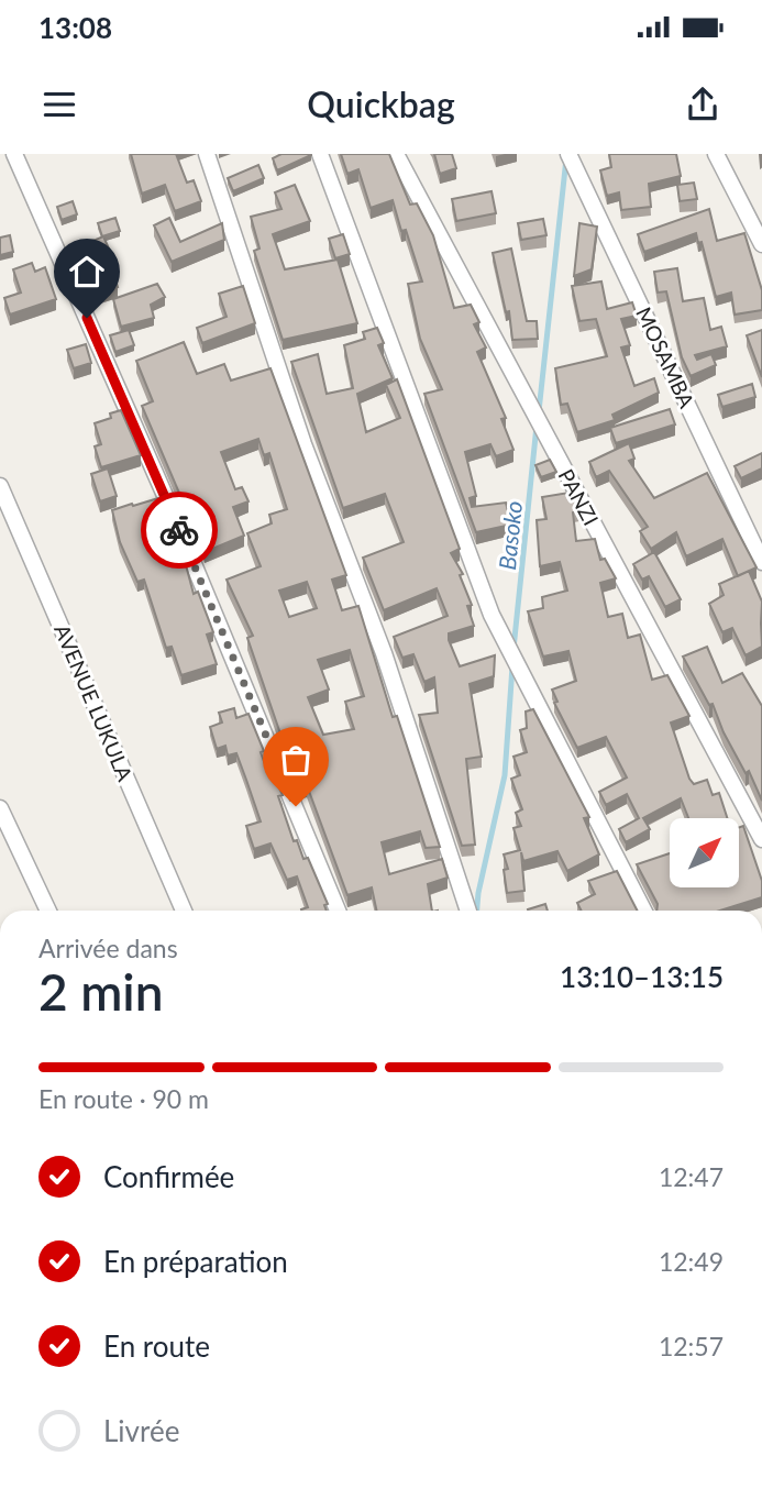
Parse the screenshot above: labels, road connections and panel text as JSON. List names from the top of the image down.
{
  "streets": {
    "street": ["MOSAMBA", "PANZI", "AVENUE LUKULA"]
  },
  "water": ["Basoko"],
  "north": "top right",
  "page": {
    "status": "13:08",
    "header": "Quickbag",
    "heading": ["2 min", "Arrivée dans", "13:10–13:15"],
    "bar": "En route · 90 m",
    "list": [
      ["Confirmée", "12:47"],
      ["En préparation", "12:49"],
      ["En route", "12:57"],
      "Livrée"
    ]
  }
}
